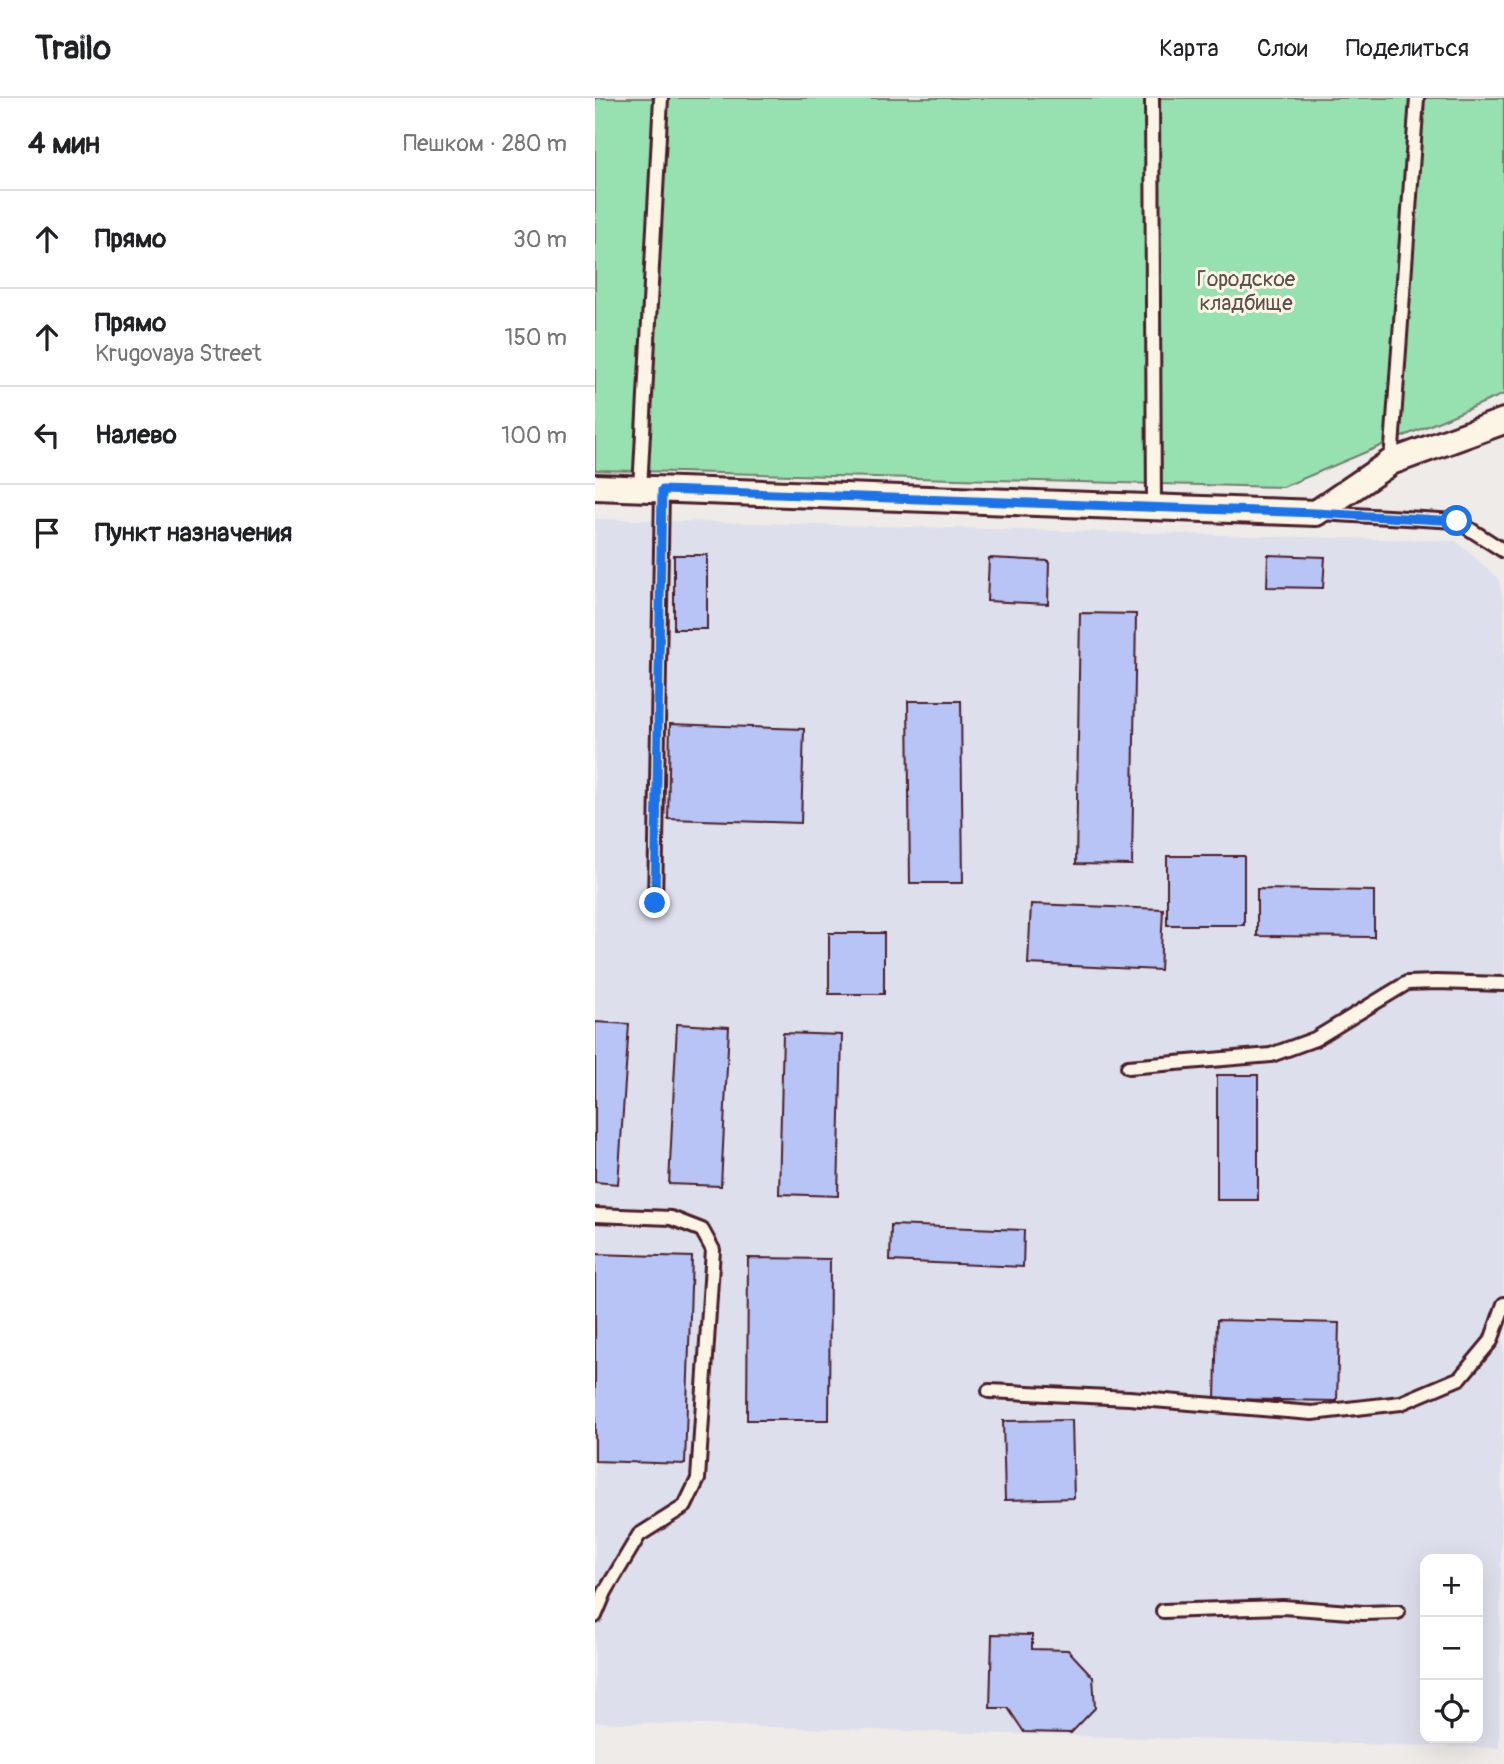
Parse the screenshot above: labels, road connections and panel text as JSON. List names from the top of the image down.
{
  "parks": ["Городское кладбище"],
  "page": {
    "header": "Trailo",
    "nav": ["Карта", "Слои", "Поделиться"],
    "heading": ["4 мин", "Пешком · 280 m"],
    "list": [
      ["Прямо", "30 m"],
      ["Прямо", "Krugovaya Street", "150 m"],
      ["Налево", "100 m"],
      "Пункт назначения"
    ],
    "map_buttons": ["+", "−"]
  }
}
